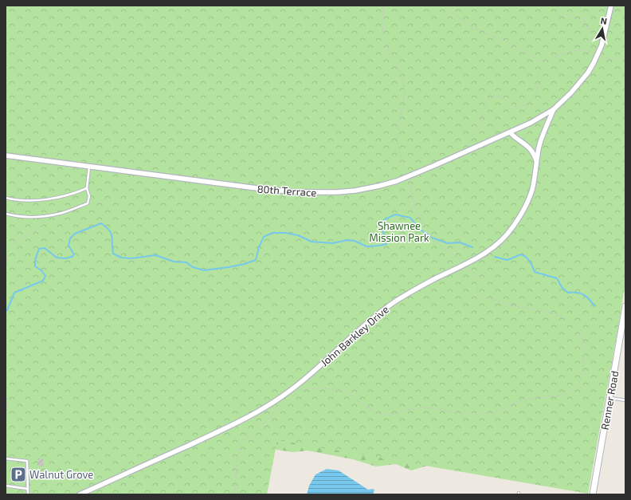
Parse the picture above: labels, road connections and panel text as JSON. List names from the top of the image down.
{
  "streets": {
    "main road": ["Renner Road"],
    "street": ["80th Terrace", "John Barkley Drive"]
  },
  "crossings": [
    ["80th Terrace", "John Barkley Drive"]
  ],
  "parks": ["Shawnee Mission Park"],
  "places": {
    "parking": ["Walnut Grove"]
  },
  "north": "top"
}
